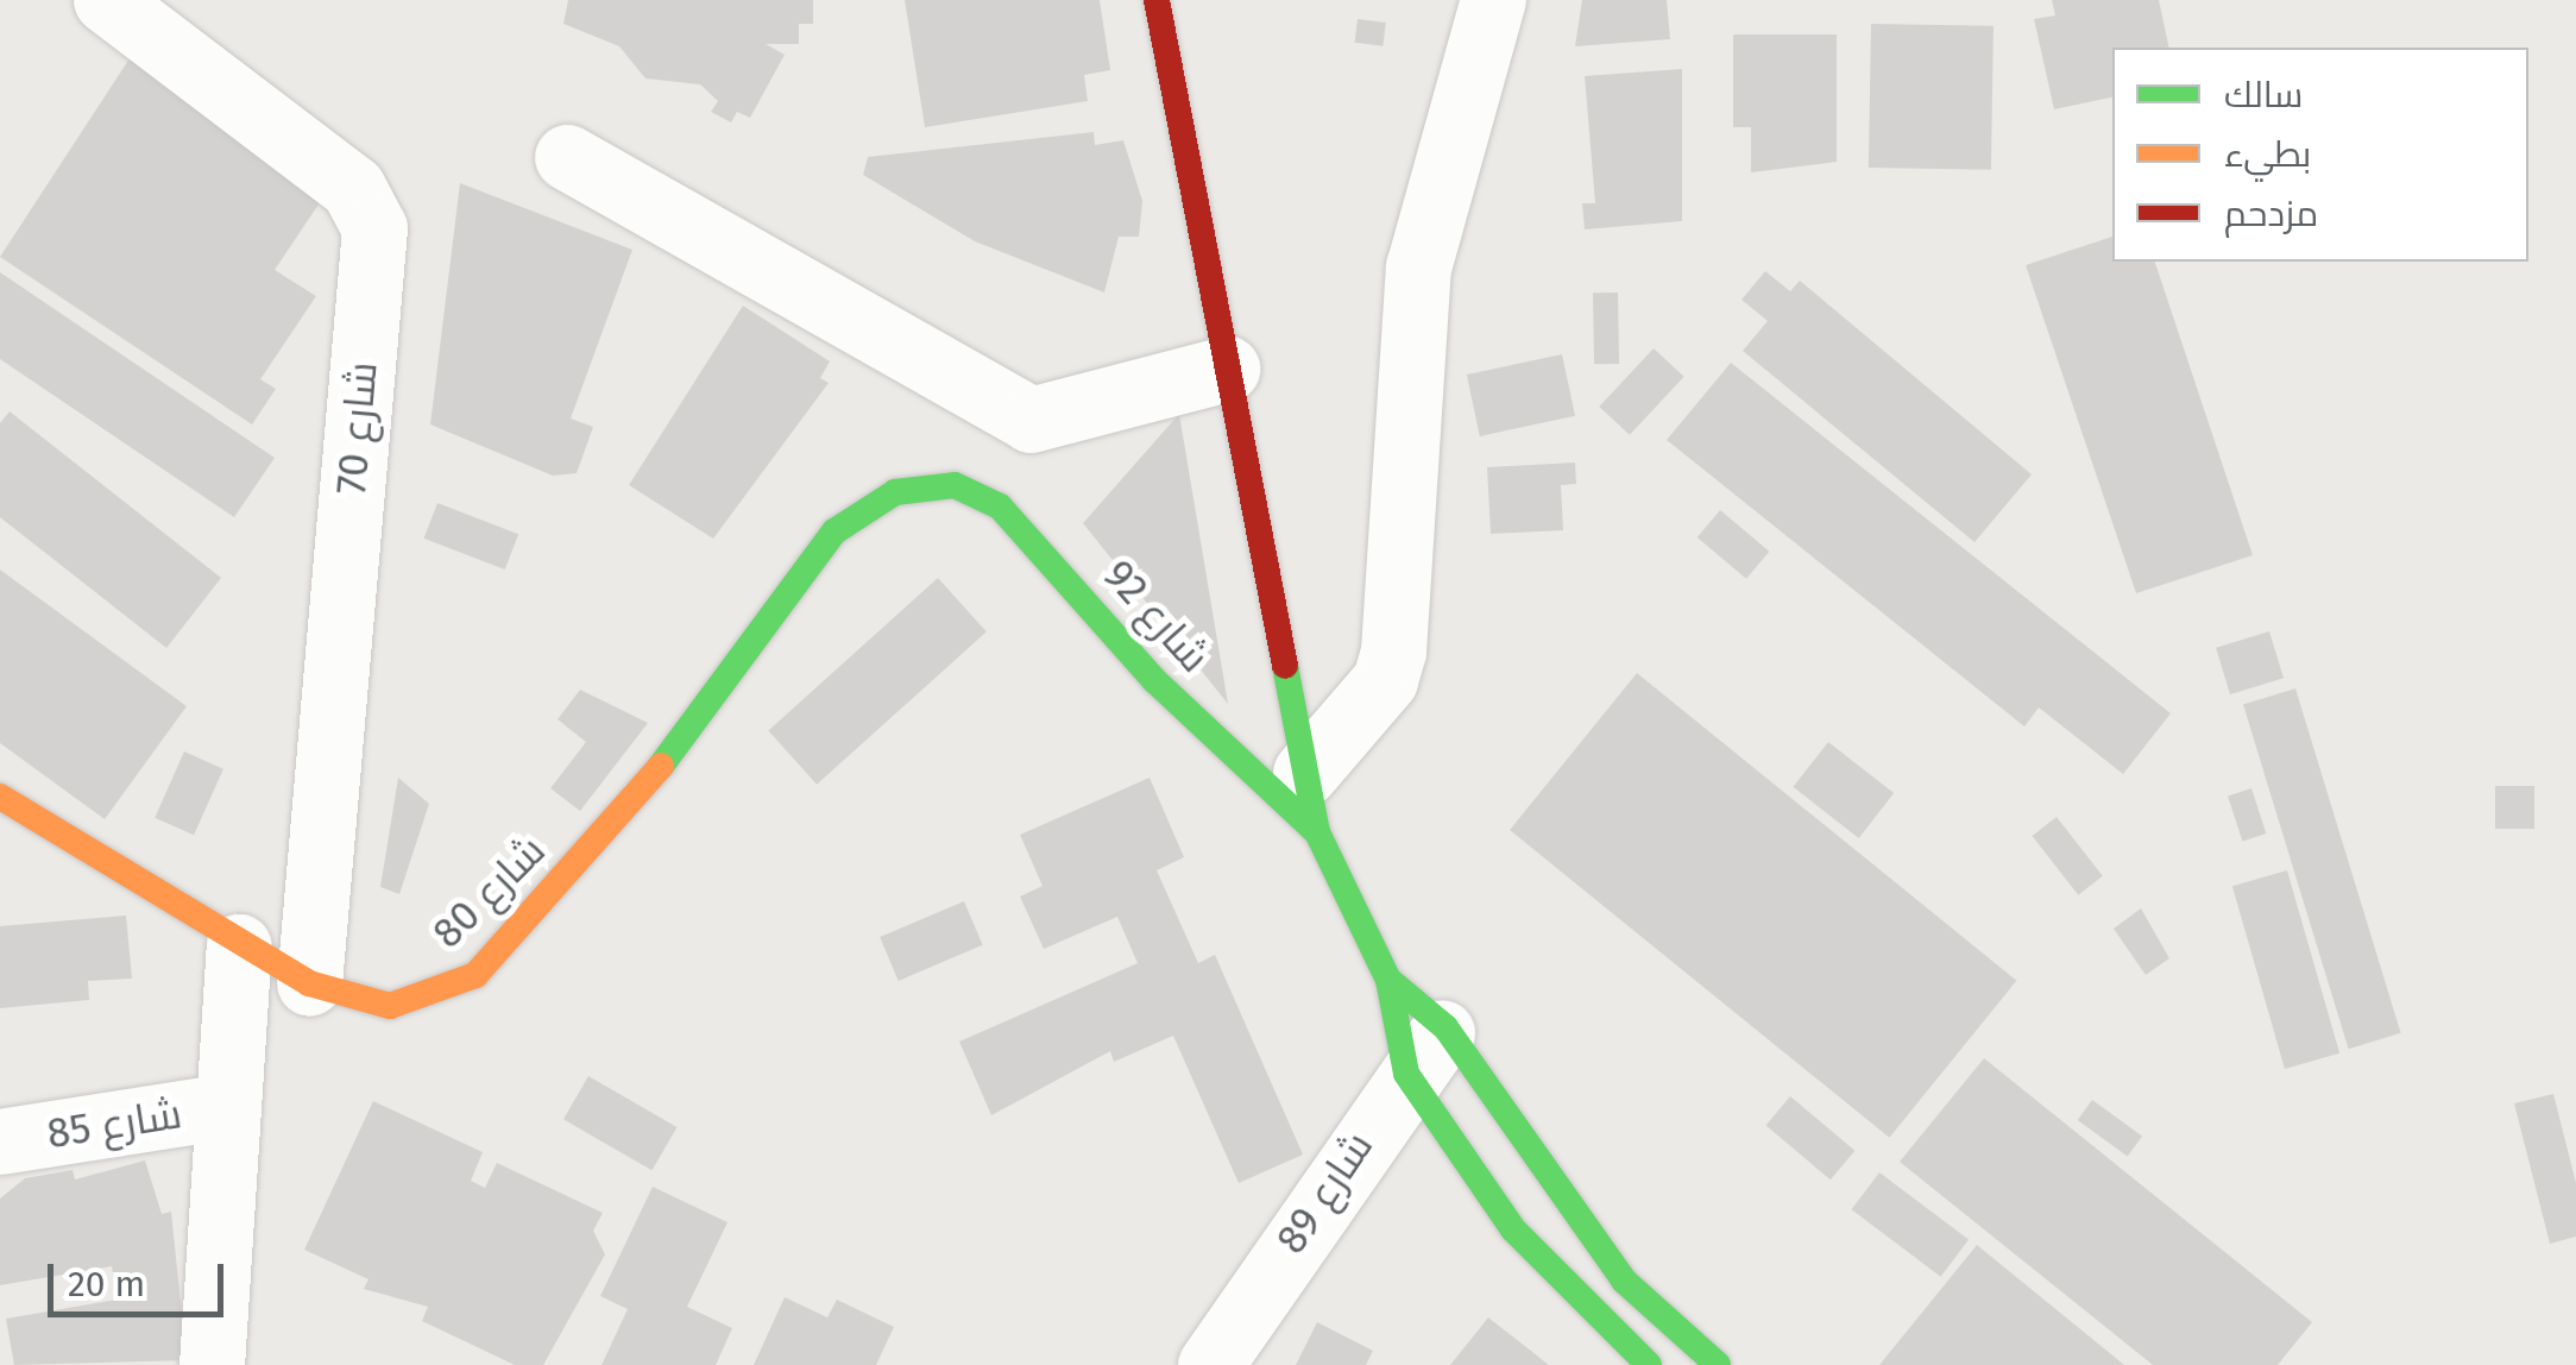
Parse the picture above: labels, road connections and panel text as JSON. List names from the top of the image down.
{
  "streets": {
    "street": [
      "شارع 70",
      "شارع 92",
      "شارع 80",
      "شارع 85",
      "شارع 89"
    ]
  },
  "crossings": [
    ["شارع 70", "شارع 80"],
    ["شارع 92", "شارع 80"]
  ],
  "legend": ["سالك", "بطيء", "مزدحم"],
  "scale_bar": "20 m"
}
